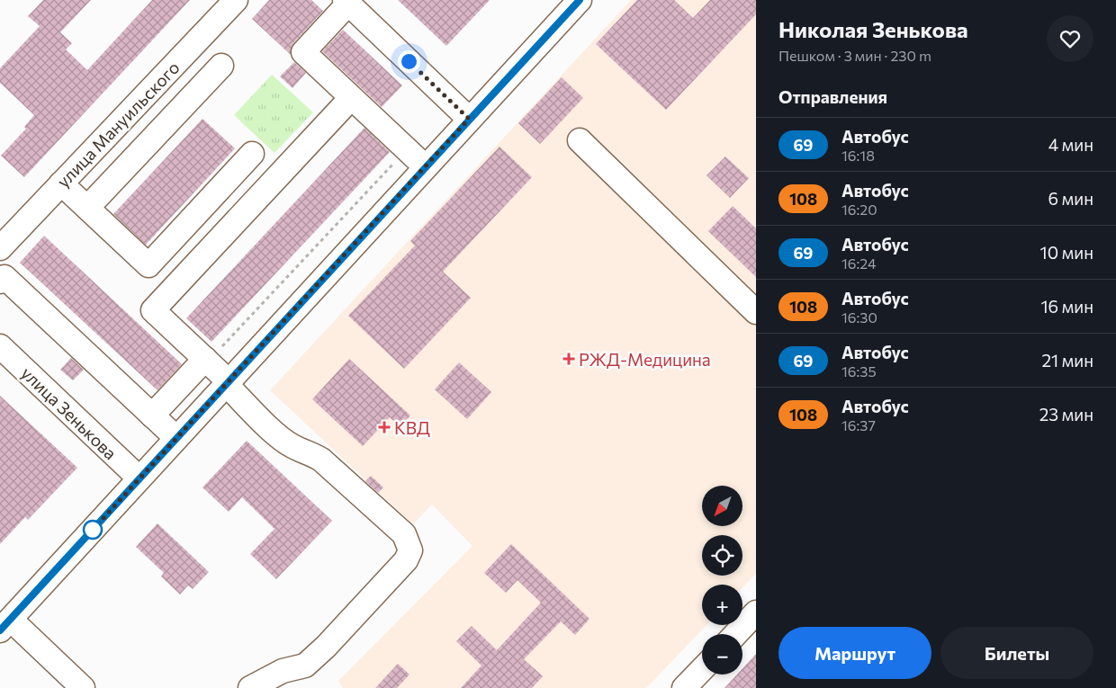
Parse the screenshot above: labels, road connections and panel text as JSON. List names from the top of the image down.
{
  "streets": {
    "street": ["улица Мануильского", "улица Зенькова"]
  },
  "places": {
    "health": ["РЖД-Медицина", "КВД"]
  },
  "lines": ["bus line 69"],
  "north": "bottom left",
  "page": {
    "heading": [
      ["Николая Зенькова", "Пешком · 3 мин · 230 m"],
      "Отправления"
    ],
    "list": [
      {
        "mark": "69",
        "name": "Автобус",
        "note": "16:18",
        "value": "4 мин"
      },
      {
        "mark": "108",
        "name": "Автобус",
        "note": "16:20",
        "value": "6 мин"
      },
      {
        "mark": "69",
        "name": "Автобус",
        "note": "16:24",
        "value": "10 мин"
      },
      {
        "mark": "108",
        "name": "Автобус",
        "note": "16:30",
        "value": "16 мин"
      },
      {
        "mark": "69",
        "name": "Автобус",
        "note": "16:35",
        "value": "21 мин"
      },
      {
        "mark": "108",
        "name": "Автобус",
        "note": "16:37",
        "value": "23 мин"
      }
    ],
    "map_buttons": ["+", "−"],
    "buttons": ["Маршрут", "Билеты"]
  }
}
